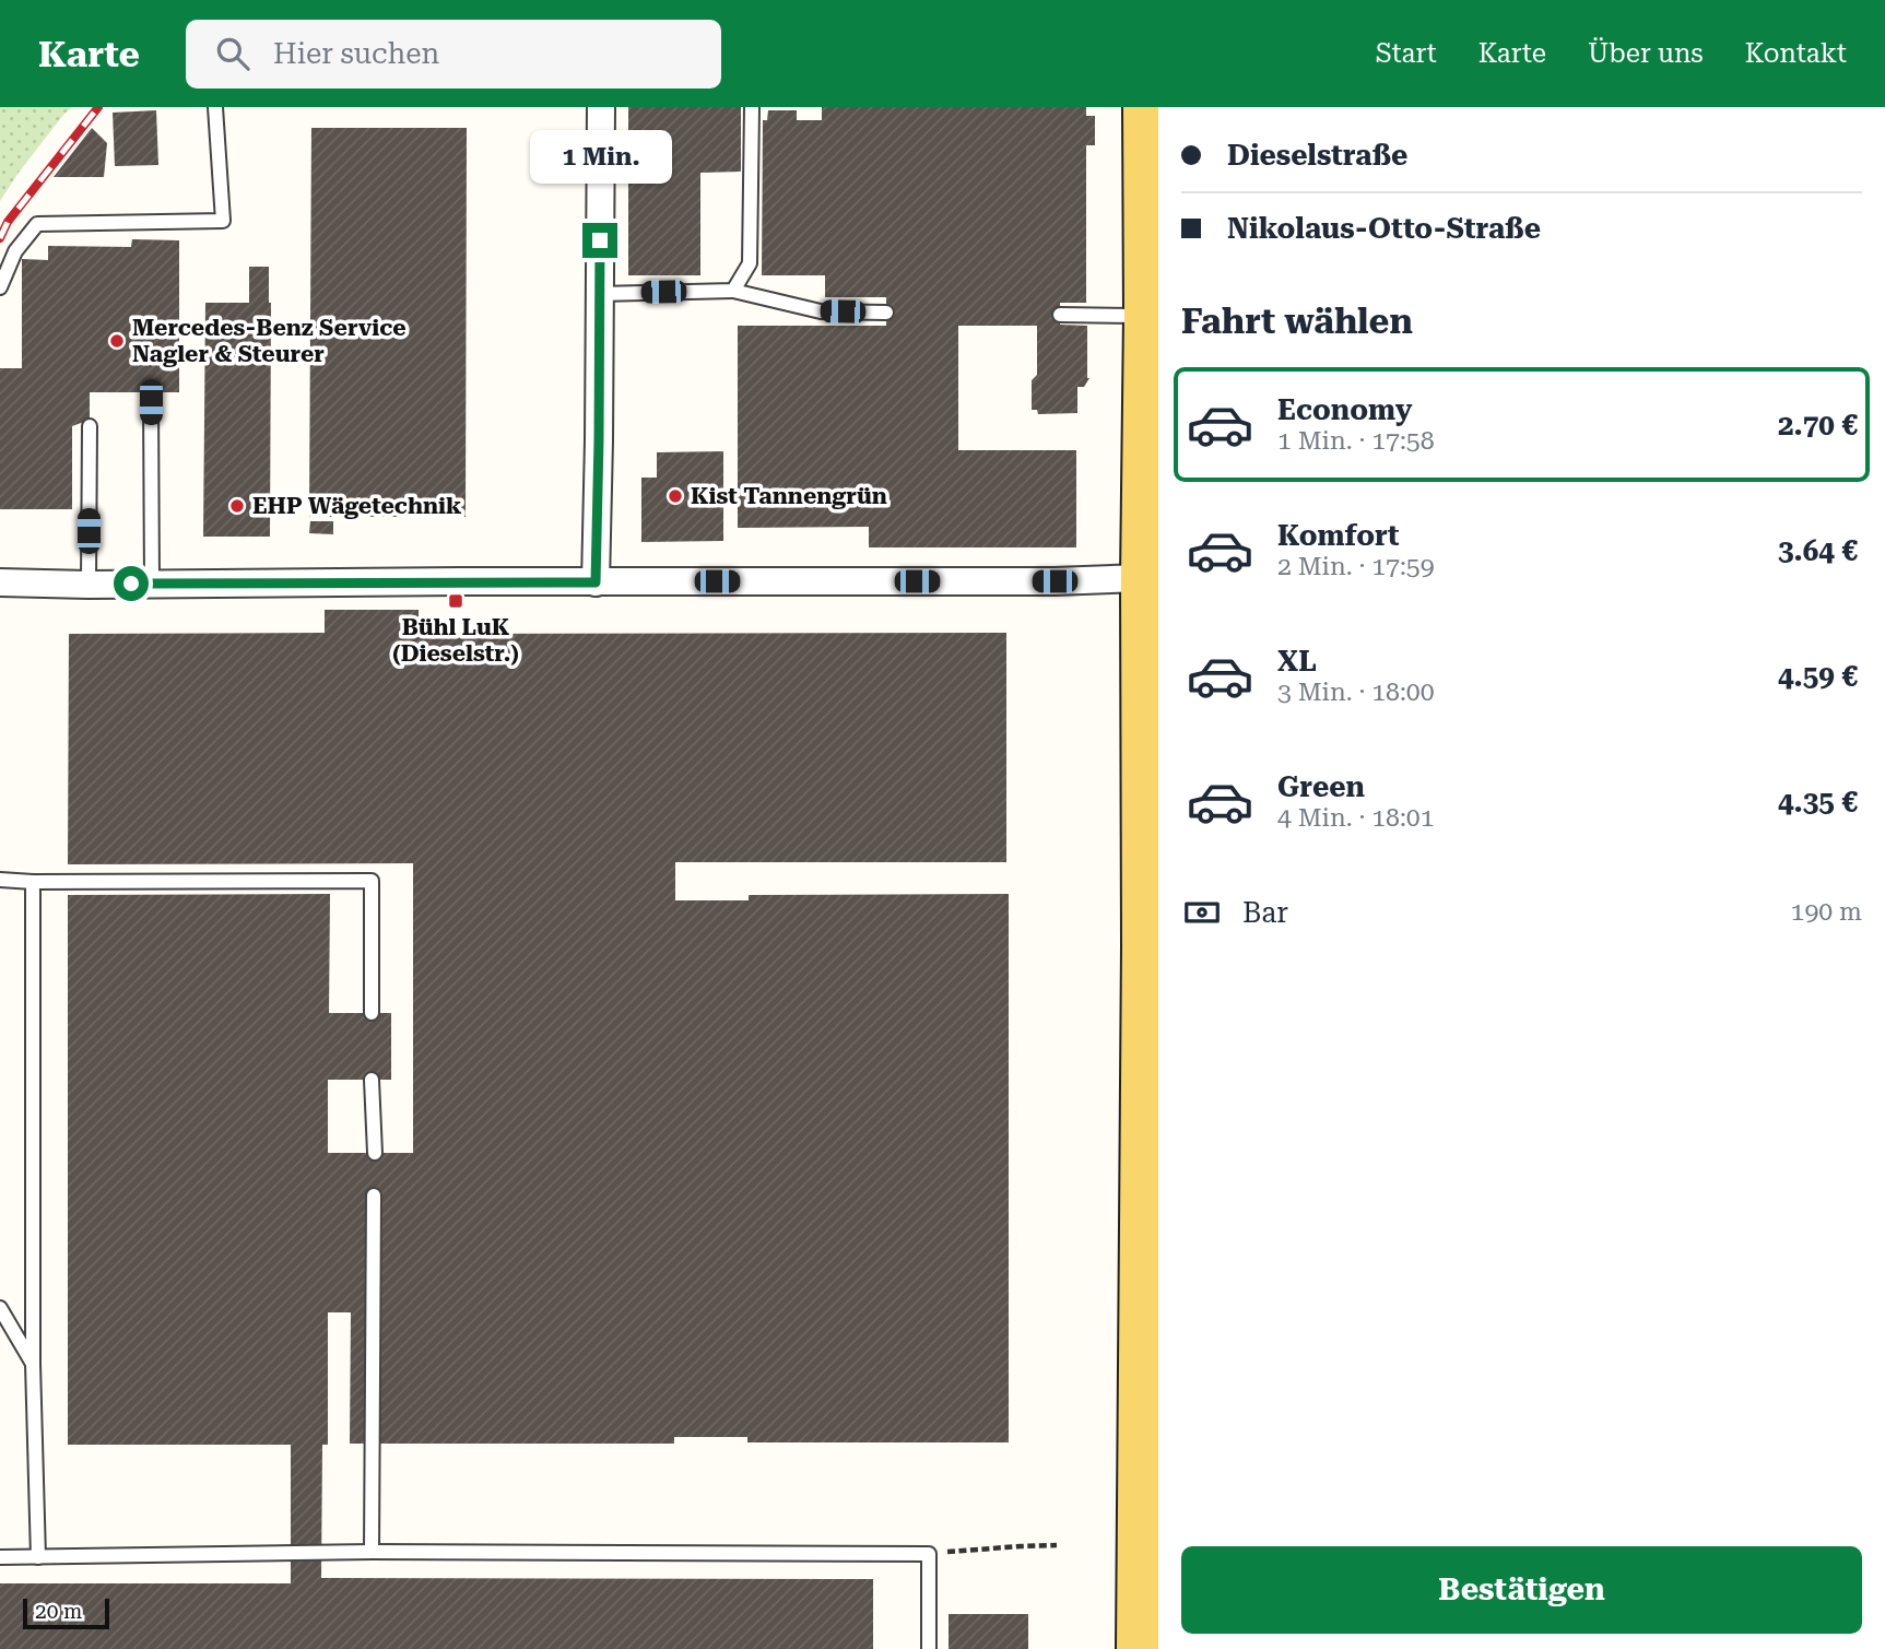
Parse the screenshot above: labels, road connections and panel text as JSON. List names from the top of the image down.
{
  "places": {
    "other": ["Mercedes-Benz Service Nagler & Steurer", "Kist Tannengrün", "EHP Wägetechnik"],
    "transit": ["Bühl LuK (Dieselstr.)"]
  },
  "scale_bar": "20 m",
  "page": {
    "header": "Karte",
    "search": "Hier suchen",
    "nav": [
      "Start",
      "Karte",
      "Über uns",
      "Kontakt"
    ],
    "banner": ["Dieselstraße", "Nikolaus-Otto-Straße"],
    "bubble": "1 Min.",
    "heading": "Fahrt wählen",
    "list": [
      {
        "name": "Economy",
        "note": "1 Min. · 17:58",
        "value": "2.70 €"
      },
      {
        "name": "Komfort",
        "note": "2 Min. · 17:59",
        "value": "3.64 €"
      },
      {
        "name": "XL",
        "note": "3 Min. · 18:00",
        "value": "4.59 €"
      },
      {
        "name": "Green",
        "note": "4 Min. · 18:01",
        "value": "4.35 €"
      }
    ],
    "pay": ["Bar", "190 m"],
    "buttons": "Bestätigen",
    "scale": "20 m"
  }
}
